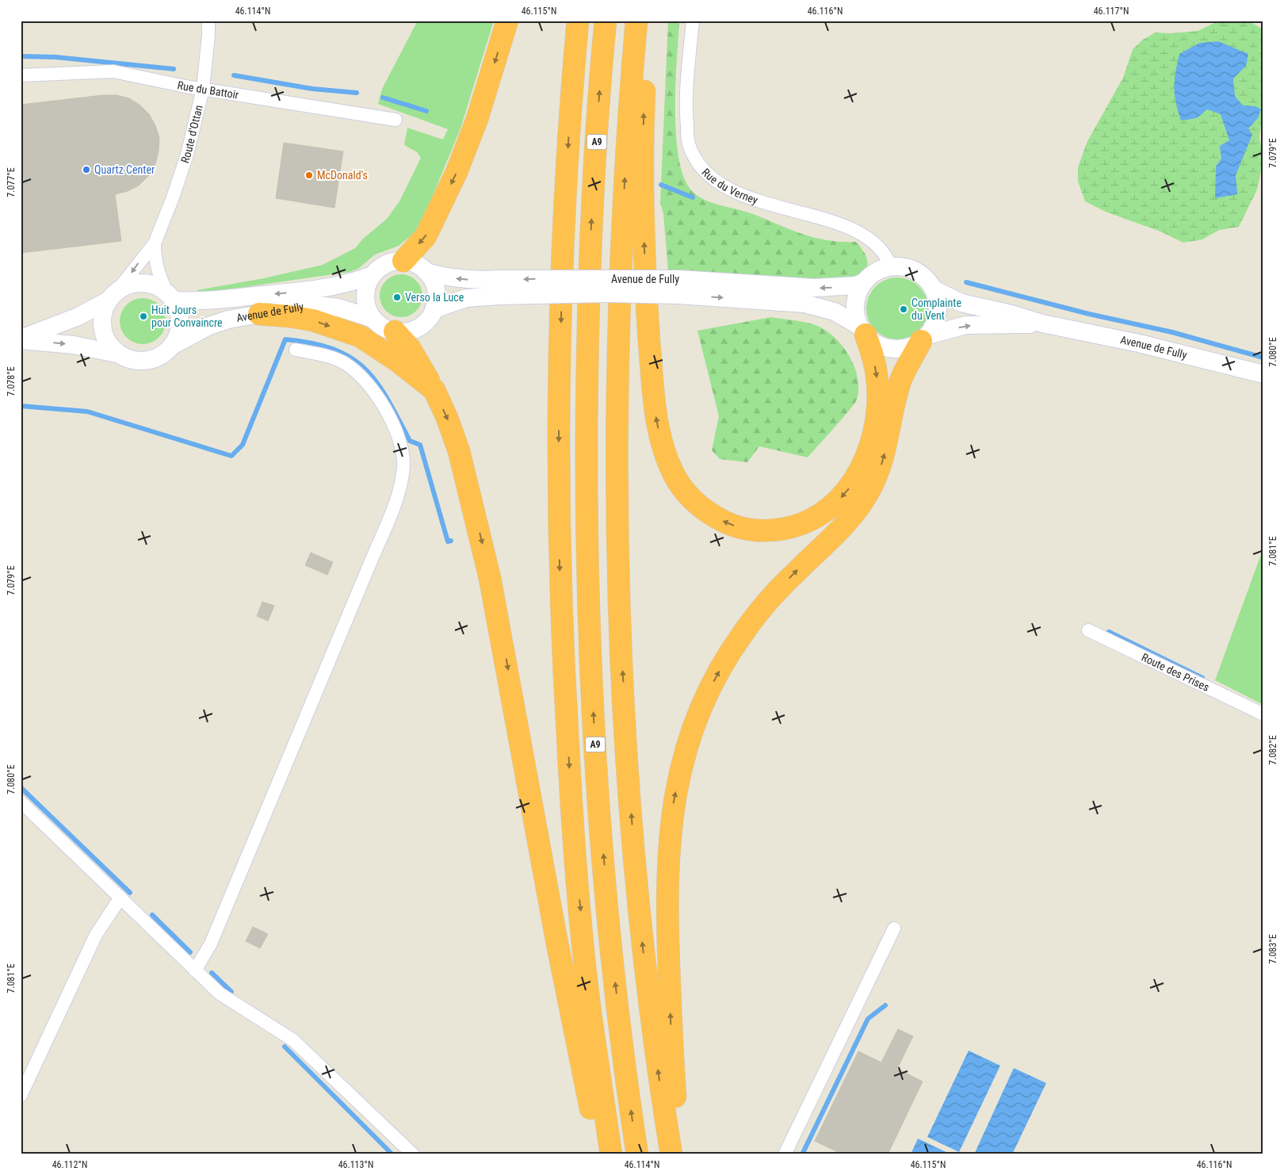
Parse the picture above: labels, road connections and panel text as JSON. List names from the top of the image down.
{
  "streets": {
    "highway": ["A9"],
    "main road": ["Avenue de Fully"],
    "street": [
      "Rue du Battoir",
      "Route d'Ottan",
      "Rue du Verney",
      "Route des Prises"
    ]
  },
  "crossings": [
    ["Rue du Battoir", "Route d'Ottan"],
    ["Route d'Ottan", "Avenue de Fully"],
    ["Rue du Verney", "Avenue de Fully"]
  ],
  "places": [
    "Quartz Center",
    "McDonald's",
    "Verso la Luce",
    "Complainte du Vent",
    "Huit Jours pour Convaincre"
  ],
  "coordinates": [
    "46.114°N",
    "46.115°N",
    "46.116°N",
    "46.117°N",
    "7.079°E",
    "7.077°E",
    "7.080°E",
    "7.078°E",
    "7.081°E",
    "7.082°E",
    "7.083°E",
    "46.112°N",
    "46.113°N"
  ]
}
